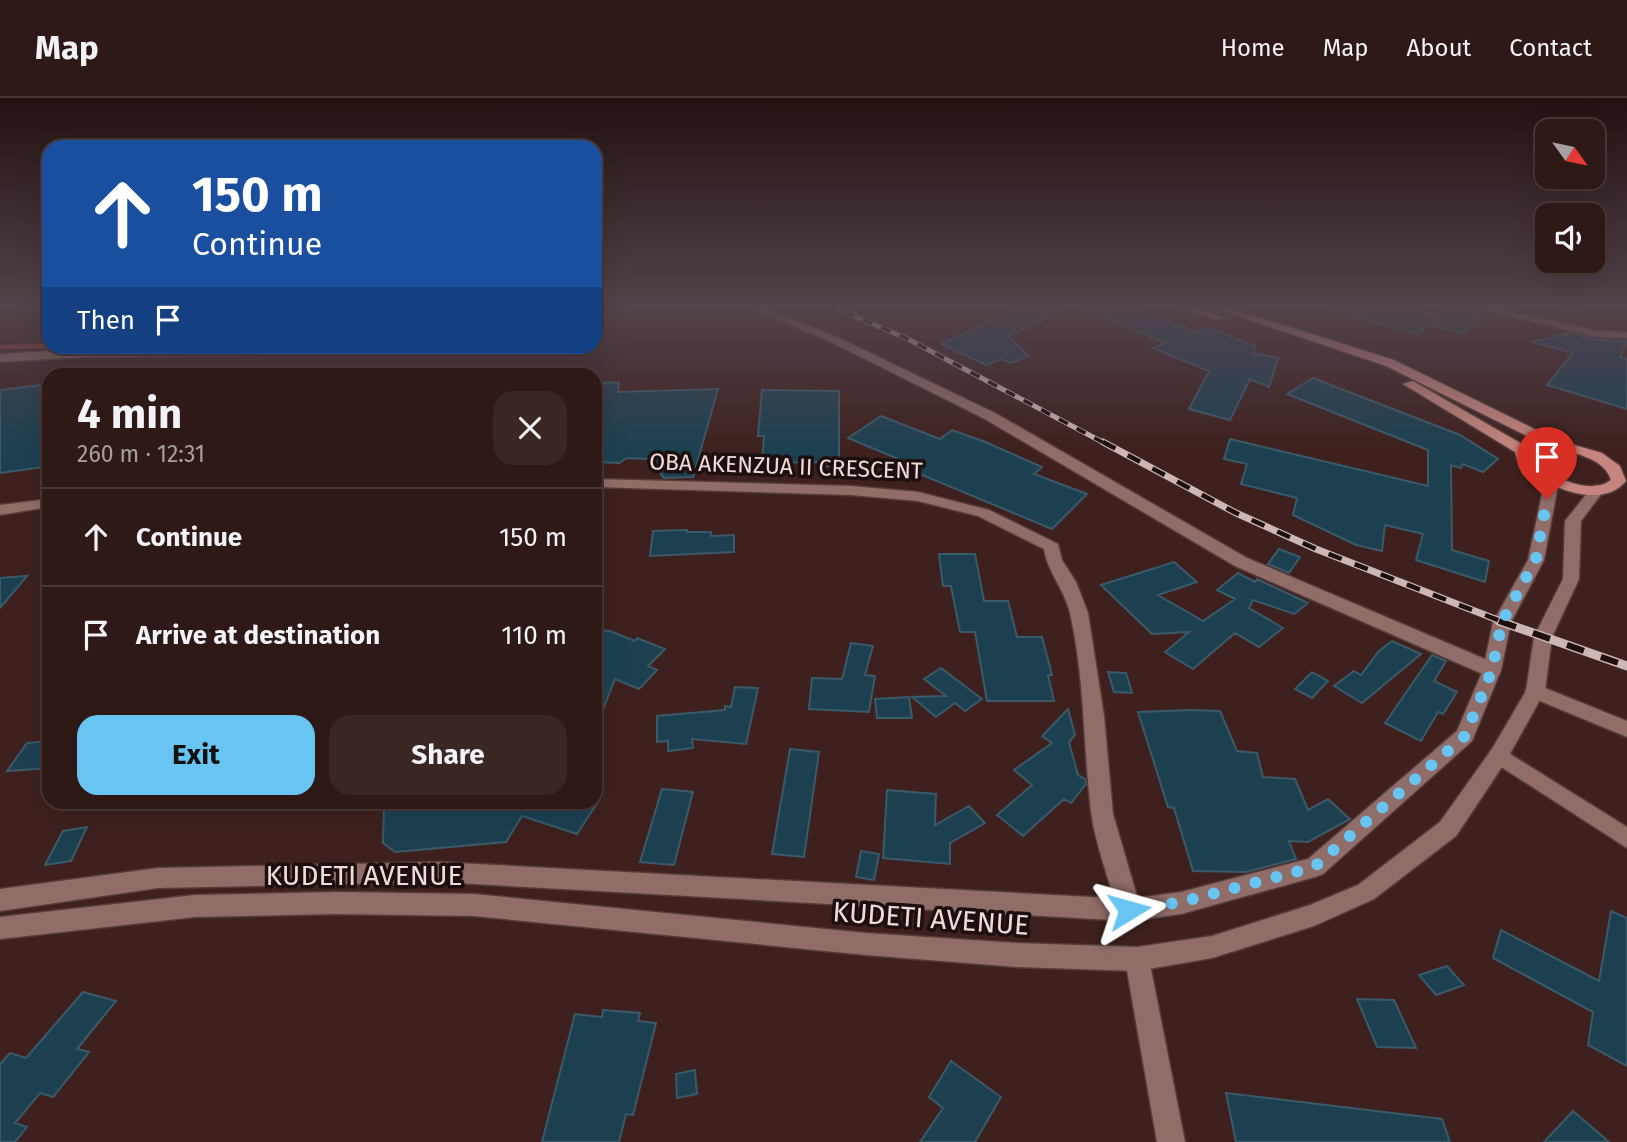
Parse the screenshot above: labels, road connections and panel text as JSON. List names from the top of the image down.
{
  "streets": {
    "main road": ["OBA AKENZUA II CRESCENT", "KUDETI AVENUE"]
  },
  "crossings": [
    ["OBA AKENZUA II CRESCENT", "KUDETI AVENUE"]
  ],
  "north": "bottom right",
  "page": {
    "header": "Map",
    "nav": [
      "Home",
      "Map",
      "About",
      "Contact"
    ],
    "turn": ["150 m", "Continue"],
    "then": "Then",
    "heading": ["4 min", "260 m · 12:31"],
    "list": [
      {
        "name": "Continue",
        "value": "150 m"
      },
      {
        "name": "Arrive at destination",
        "value": "110 m"
      }
    ],
    "buttons": ["Exit", "Share"]
  }
}
